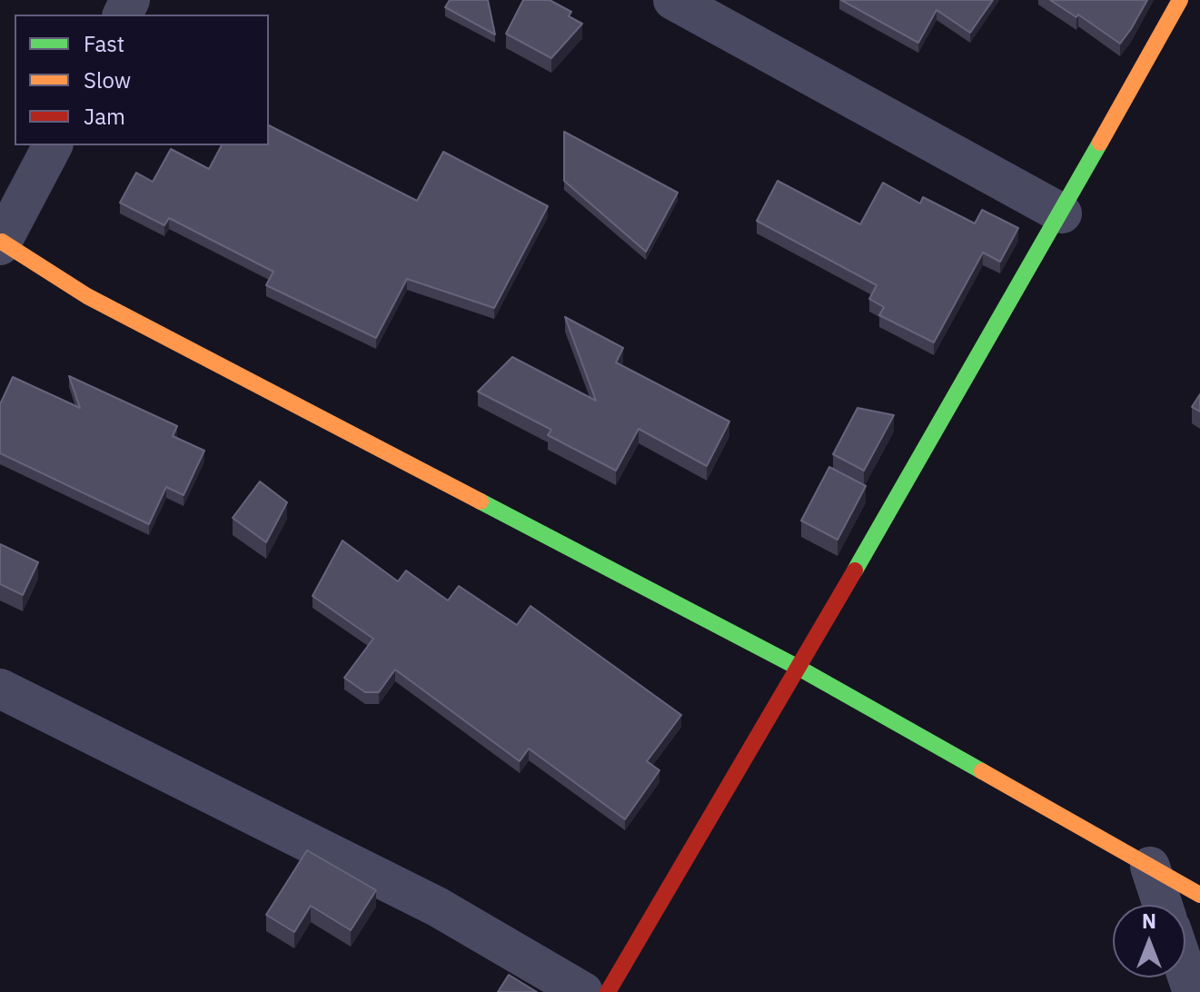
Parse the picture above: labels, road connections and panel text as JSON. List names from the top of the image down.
{
  "legend": ["Fast", "Slow", "Jam"],
  "north": "top"
}
